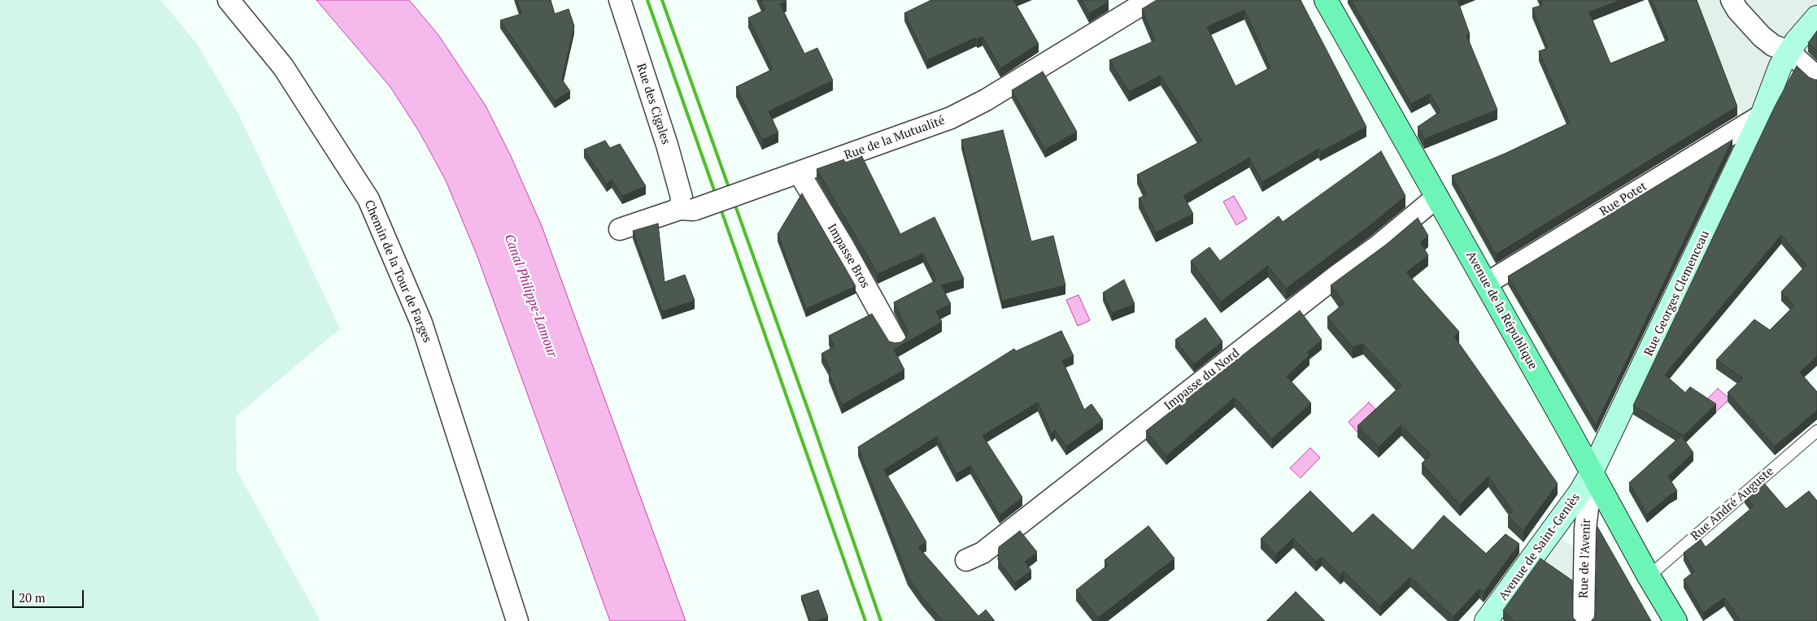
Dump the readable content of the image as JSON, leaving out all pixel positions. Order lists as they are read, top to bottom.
{
  "streets": {
    "main road": ["Avenue de la République"],
    "street": [
      "Rue des Cigales",
      "Rue de la Mutualité",
      "Rue Potet",
      "Impasse Bros",
      "Chemin de la Tour de Farges",
      "Rue Georges Clemenceau",
      "Impasse du Nord",
      "Avenue de Saint-Geniès",
      "Rue de l'Avenir"
    ],
    "lane": ["Rue André Auguste"]
  },
  "crossings": [
    ["Rue des Cigales", "Rue de la Mutualité"],
    ["Rue de la Mutualité", "Impasse Bros"],
    ["Rue Potet", "Rue Georges Clemenceau"],
    ["Rue Potet", "Avenue de la République"],
    ["Rue Georges Clemenceau", "Avenue de la République"],
    ["Rue Georges Clemenceau", "Avenue de Saint-Geniès"],
    ["Rue Georges Clemenceau", "Rue de l'Avenir"],
    ["Avenue de la République", "Impasse du Nord"],
    ["Avenue de la République", "Rue André Auguste"],
    ["Avenue de la République", "Avenue de Saint-Geniès"],
    ["Avenue de la République", "Rue de l'Avenir"],
    ["Avenue de Saint-Geniès", "Rue de l'Avenir"]
  ],
  "water": ["Canal Philippe-Lamour"],
  "scale_bar": "20 m"
}
